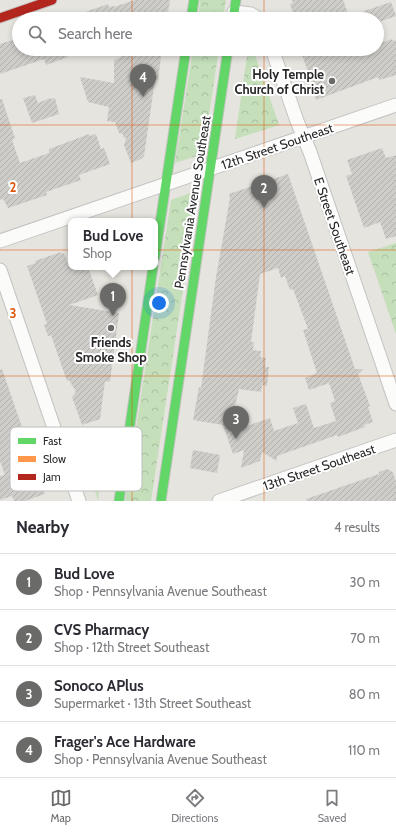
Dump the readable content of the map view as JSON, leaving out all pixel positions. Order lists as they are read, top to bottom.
{
  "streets": {
    "main road": ["Pennsylvania Avenue Southeast"],
    "street": ["12th Street Southeast", "E Street Southeast", "13th Street Southeast"]
  },
  "crossings": [
    ["12th Street Southeast", "Pennsylvania Avenue Southeast"],
    ["12th Street Southeast", "E Street Southeast"]
  ],
  "places": ["Holy Temple Church of Christ", "Friends Smoke Shop"],
  "legend": ["Fast", "Slow", "Jam"],
  "page": {
    "search": "Search here",
    "pins": [
      "4",
      "2",
      "1",
      "3"
    ],
    "popup": ["Bud Love", "Shop"],
    "heading": ["Nearby", "4 results"],
    "list": [
      {
        "mark": "1",
        "name": "Bud Love",
        "note": "Shop · Pennsylvania Avenue Southeast",
        "value": "30 m"
      },
      {
        "mark": "2",
        "name": "CVS Pharmacy",
        "note": "Shop · 12th Street Southeast",
        "value": "70 m"
      },
      {
        "mark": "3",
        "name": "Sonoco APlus",
        "note": "Supermarket · 13th Street Southeast",
        "value": "80 m"
      },
      {
        "mark": "4",
        "name": "Frager's Ace Hardware",
        "note": "Shop · Pennsylvania Avenue Southeast",
        "value": "110 m"
      }
    ],
    "nav": ["Map", "Directions", "Saved"]
  },
  "grid": {
    "rows": ["2", "3"]
  }
}
